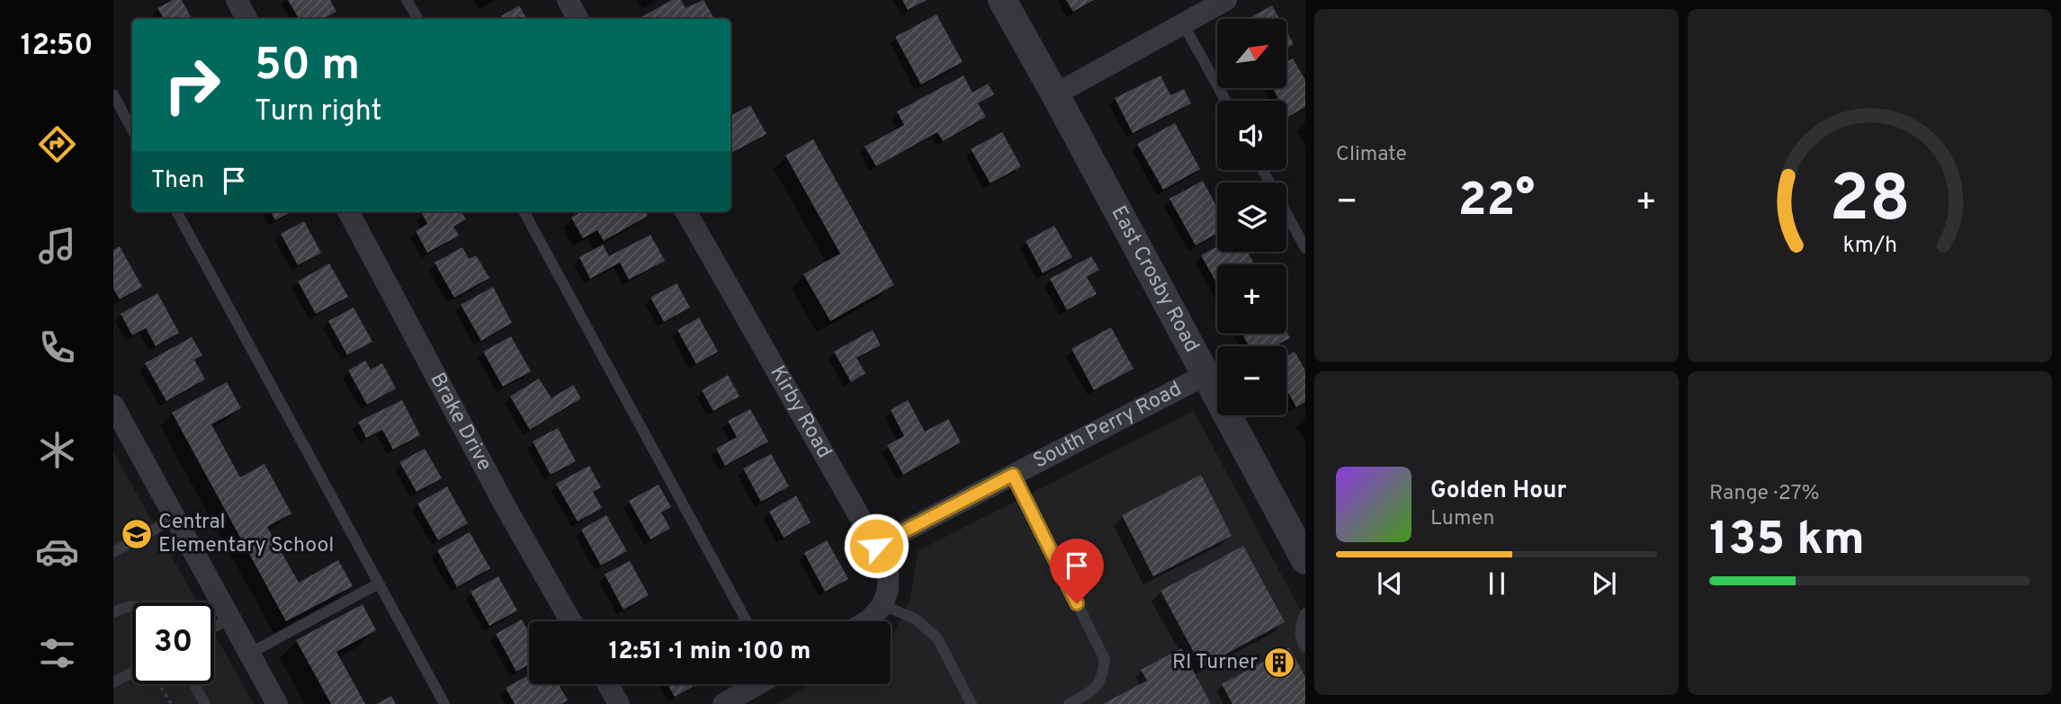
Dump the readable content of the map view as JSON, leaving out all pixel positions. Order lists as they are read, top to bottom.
{
  "streets": {
    "street": [
      "East Crosby Road",
      "Kirby Road",
      "Brake Drive",
      "South Perry Road"
    ]
  },
  "crossings": [
    ["East Crosby Road", "South Perry Road"],
    ["Kirby Road", "South Perry Road"]
  ],
  "places": {
    "school or university": ["Central Elementary School"],
    "building": ["Rl Turner"]
  },
  "north": "top right",
  "page": {
    "tabs": "12:50",
    "tile": [
      "Climate",
      ["Range · 27%", "135 km"]
    ],
    "map_buttons": ["+", "−"],
    "turn": ["50 m", "Turn right"],
    "then": "Then",
    "heat": ["−", "22°", "+"],
    "song": ["Golden Hour", "Lumen"],
    "limit": "30",
    "trip": "12:51 · 1 min · 100 m",
    "gauge": ["28", "km/h"]
  }
}
